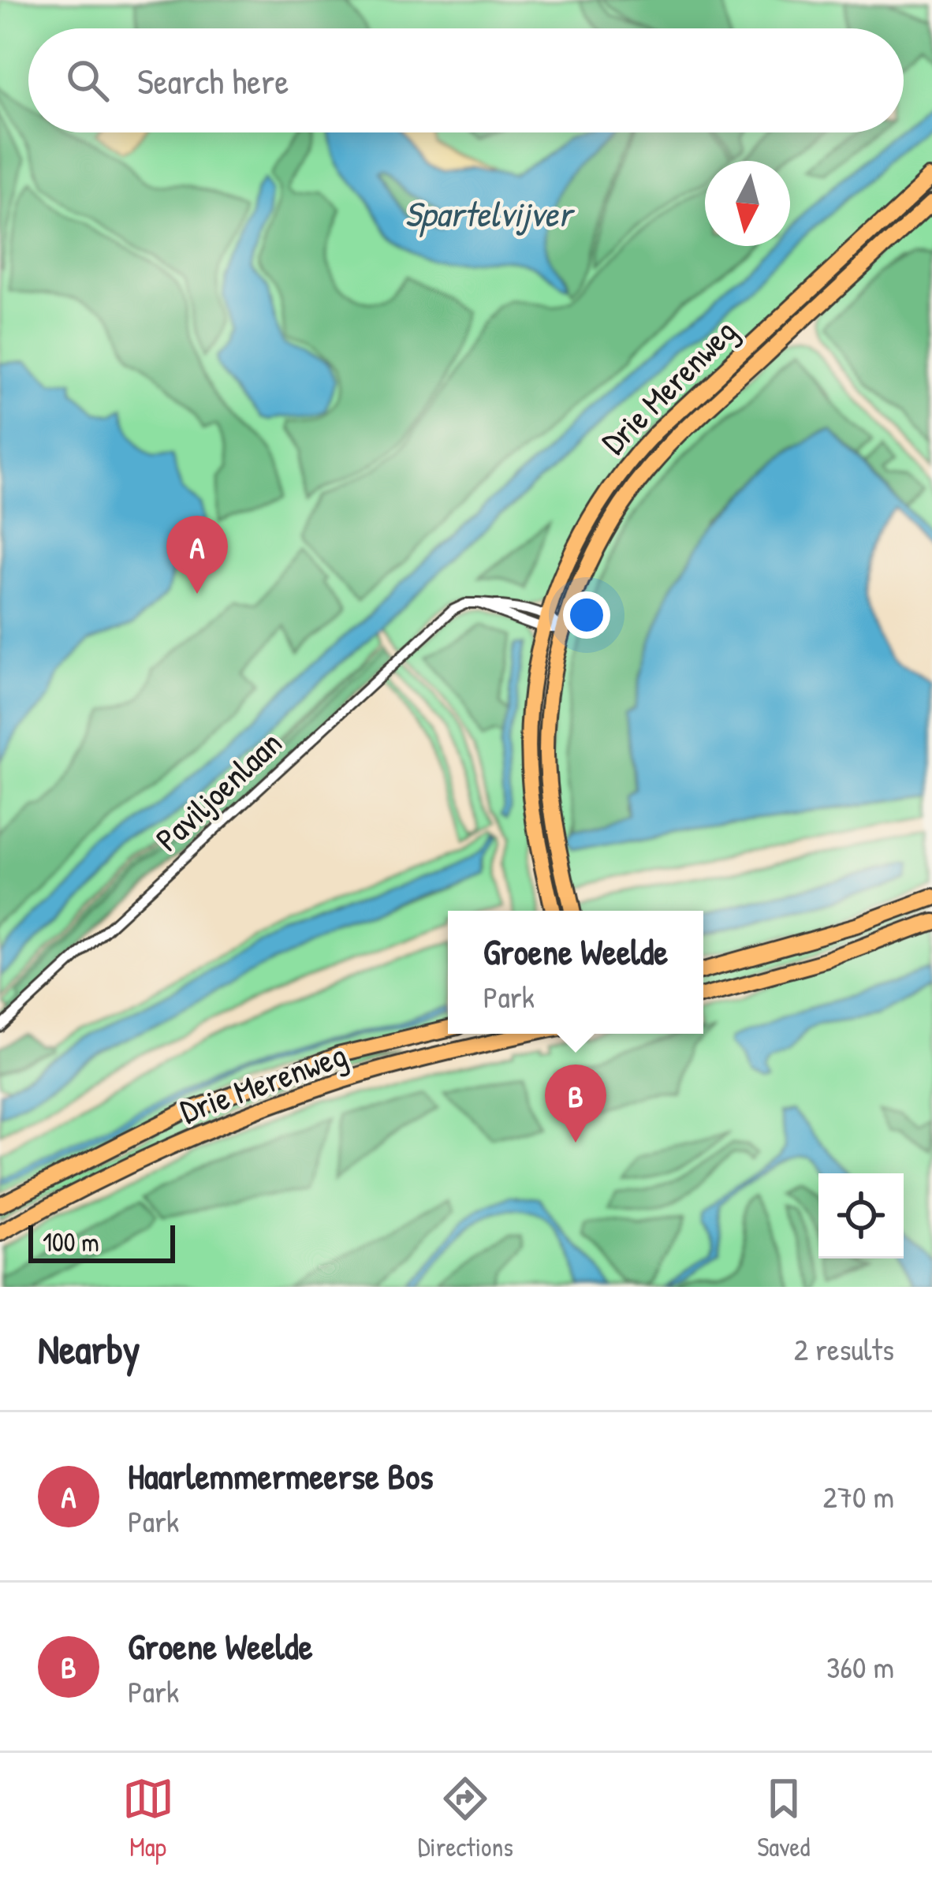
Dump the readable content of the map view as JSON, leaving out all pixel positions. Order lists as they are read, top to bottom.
{
  "streets": {
    "main road": ["Drie Merenweg"],
    "street": ["Paviljoenlaan"]
  },
  "crossings": [
    ["Drie Merenweg", "Paviljoenlaan"]
  ],
  "water": ["Spartelvijver"],
  "scale_bar": "100 m",
  "north": "bottom",
  "page": {
    "search": "Search here",
    "pins": ["A", "B"],
    "popup": ["Groene Weelde", "Park"],
    "scale": "100 m",
    "heading": ["Nearby", "2 results"],
    "list": [
      {
        "mark": "A",
        "name": "Haarlemmermeerse Bos",
        "note": "Park",
        "value": "270 m"
      },
      {
        "mark": "B",
        "name": "Groene Weelde",
        "note": "Park",
        "value": "360 m"
      }
    ],
    "nav": ["Map", "Directions", "Saved"]
  }
}
